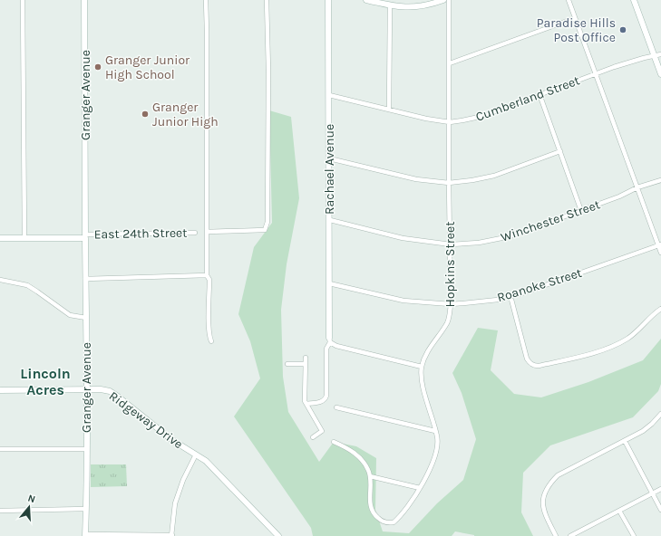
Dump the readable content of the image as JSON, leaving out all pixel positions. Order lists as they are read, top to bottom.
{
  "streets": {
    "street": [
      "Granger Avenue",
      "Cumberland Street",
      "Rachael Avenue",
      "Winchester Street",
      "East 24th Street",
      "Hopkins Street",
      "Roanoke Street",
      "Ridgeway Drive"
    ]
  },
  "crossings": [
    ["Granger Avenue", "East 24th Street"],
    ["Granger Avenue", "Ridgeway Drive"],
    ["Cumberland Street", "Rachael Avenue"],
    ["Cumberland Street", "Hopkins Street"],
    ["Rachael Avenue", "Winchester Street"],
    ["Rachael Avenue", "Roanoke Street"],
    ["Winchester Street", "Hopkins Street"],
    ["Hopkins Street", "Roanoke Street"]
  ],
  "districts": ["Lincoln Acres"],
  "places": ["Paradise Hills Post Office", "Granger Junior High School", "Granger Junior High"],
  "north": "top"
}
